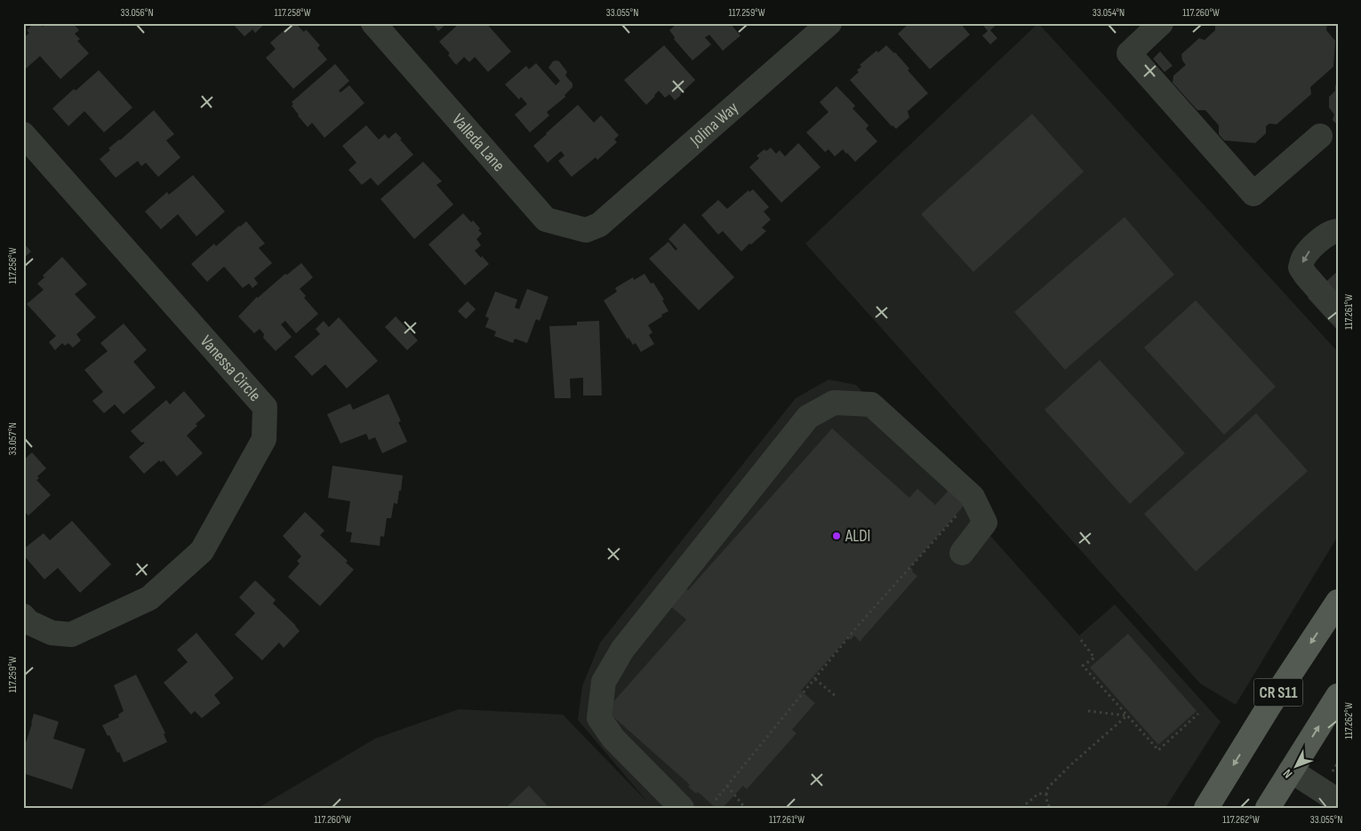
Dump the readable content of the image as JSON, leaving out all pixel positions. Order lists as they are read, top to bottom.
{
  "streets": {
    "main road": ["CR S11"],
    "street": ["Jolina Way", "Valleda Lane", "Vanessa Circle"]
  },
  "crossings": [
    ["Jolina Way", "Valleda Lane"]
  ],
  "places": ["ALDI"],
  "north": "bottom left",
  "coordinates": [
    "33.056°N",
    "117.258°W",
    "33.055°N",
    "117.259°W",
    "33.054°N",
    "117.260°W",
    "117.261°W",
    "33.057°N",
    "117.262°W"
  ]
}
